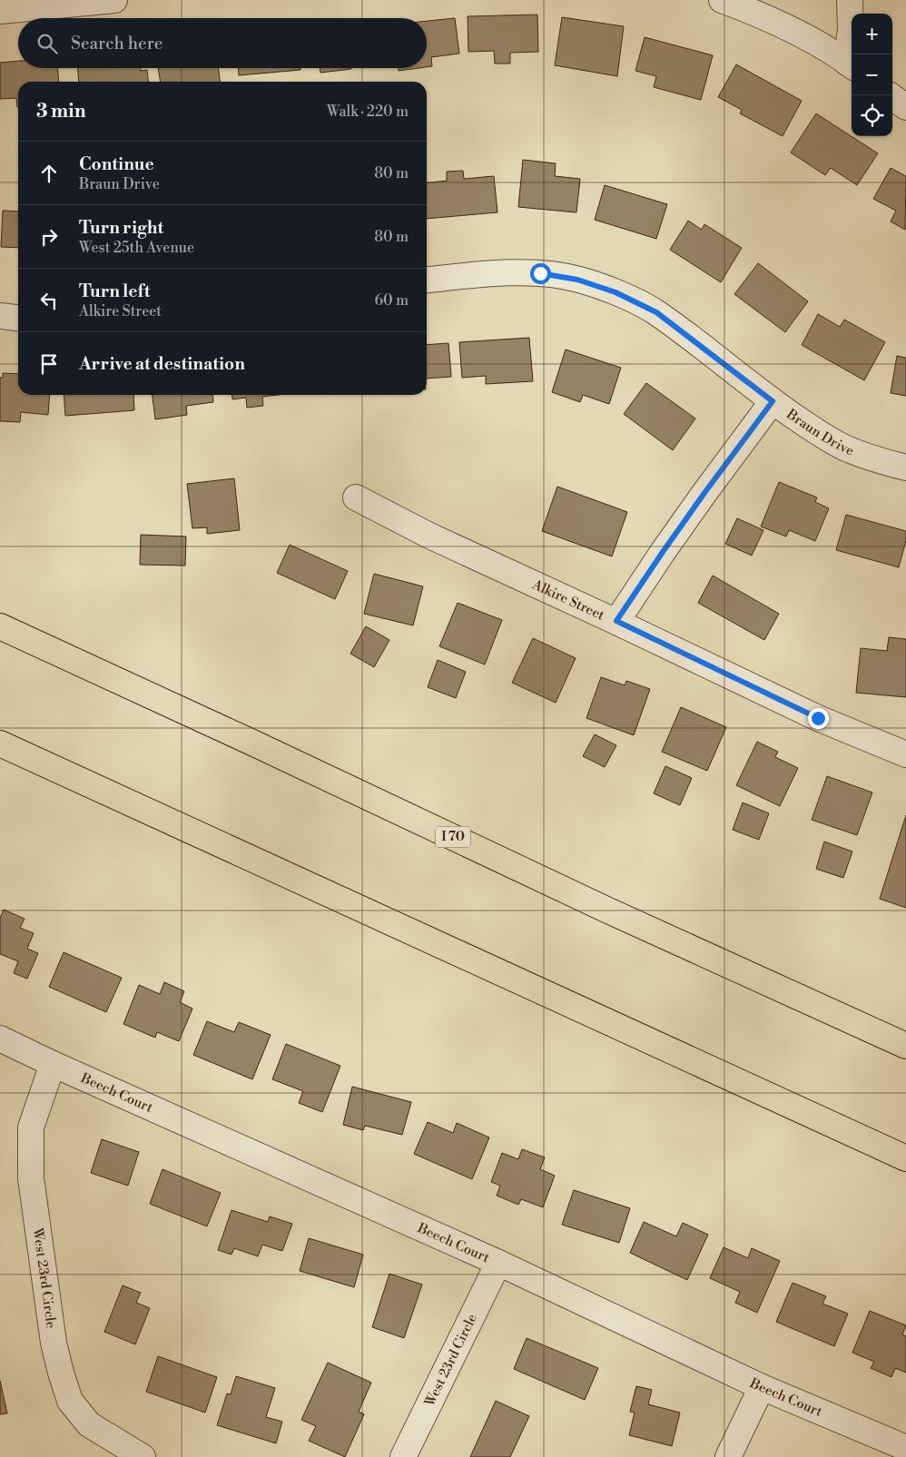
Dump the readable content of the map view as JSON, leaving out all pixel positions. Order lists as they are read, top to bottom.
{
  "streets": {
    "highway": ["I 70"],
    "street": [
      "Braun Drive",
      "Alkire Street",
      "Beech Court",
      "West 23rd Circle"
    ]
  },
  "crossings": [
    ["Beech Court", "West 23rd Circle"]
  ],
  "page": {
    "map_buttons": ["+", "−"],
    "search": "Search here",
    "heading": ["3 min", "Walk · 220 m"],
    "list": [
      ["Continue", "Braun Drive", "80 m"],
      ["Turn right", "West 25th Avenue", "80 m"],
      ["Turn left", "Alkire Street", "60 m"],
      "Arrive at destination"
    ]
  }
}
